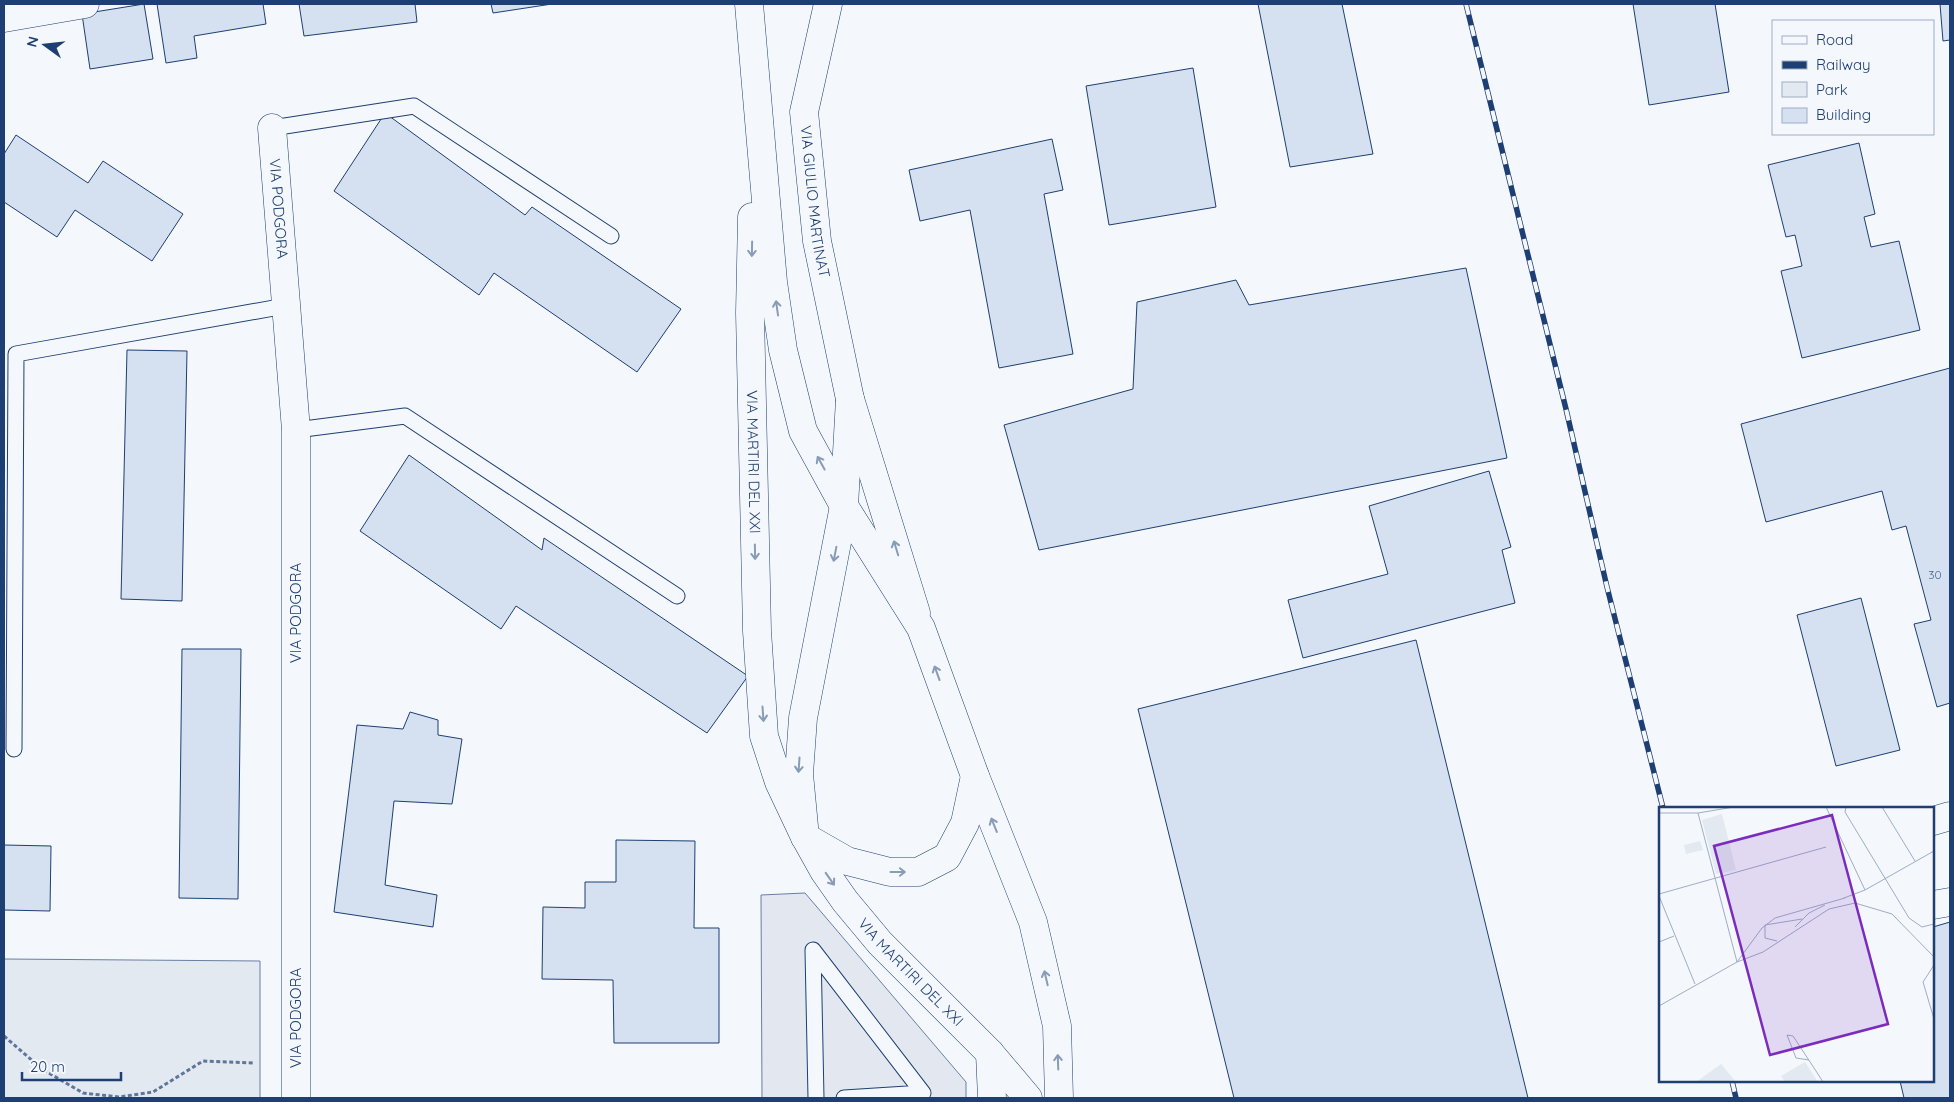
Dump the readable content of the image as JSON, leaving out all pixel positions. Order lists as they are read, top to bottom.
{
  "streets": {
    "street": ["VIA GIULIO MARTINAT", "VIA PODGORA", "VIA MARTIRI DEL XXI"]
  },
  "crossings": [
    ["VIA GIULIO MARTINAT", "VIA MARTIRI DEL XXI"]
  ],
  "house_numbers": ["30"],
  "legend": [
    "Road",
    "Railway",
    "Park",
    "Building"
  ],
  "scale_bar": "20 m",
  "north": "left"
}
